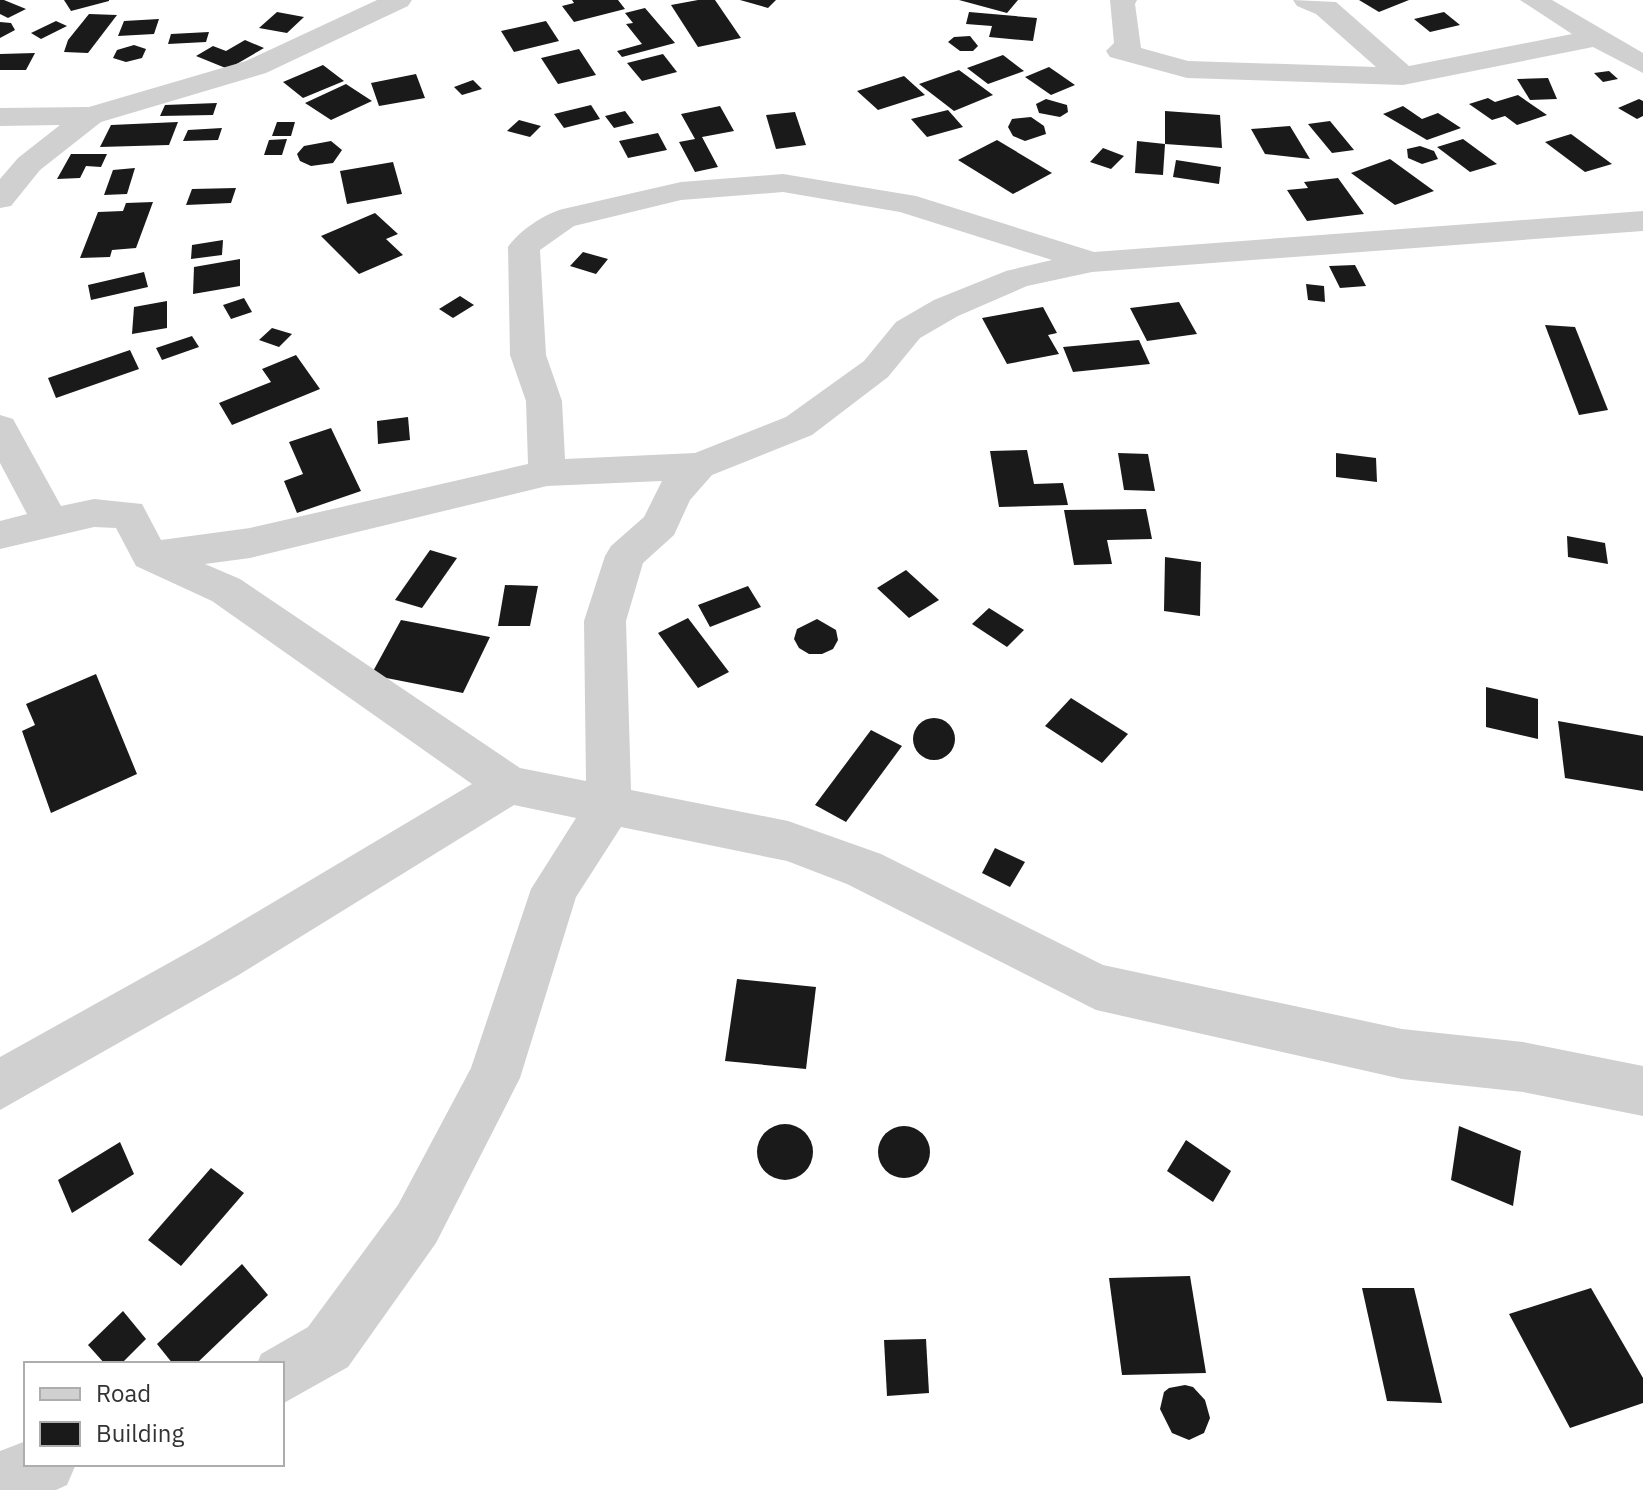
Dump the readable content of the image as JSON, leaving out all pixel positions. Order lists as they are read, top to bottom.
{
  "legend": ["Road", "Building"]
}
